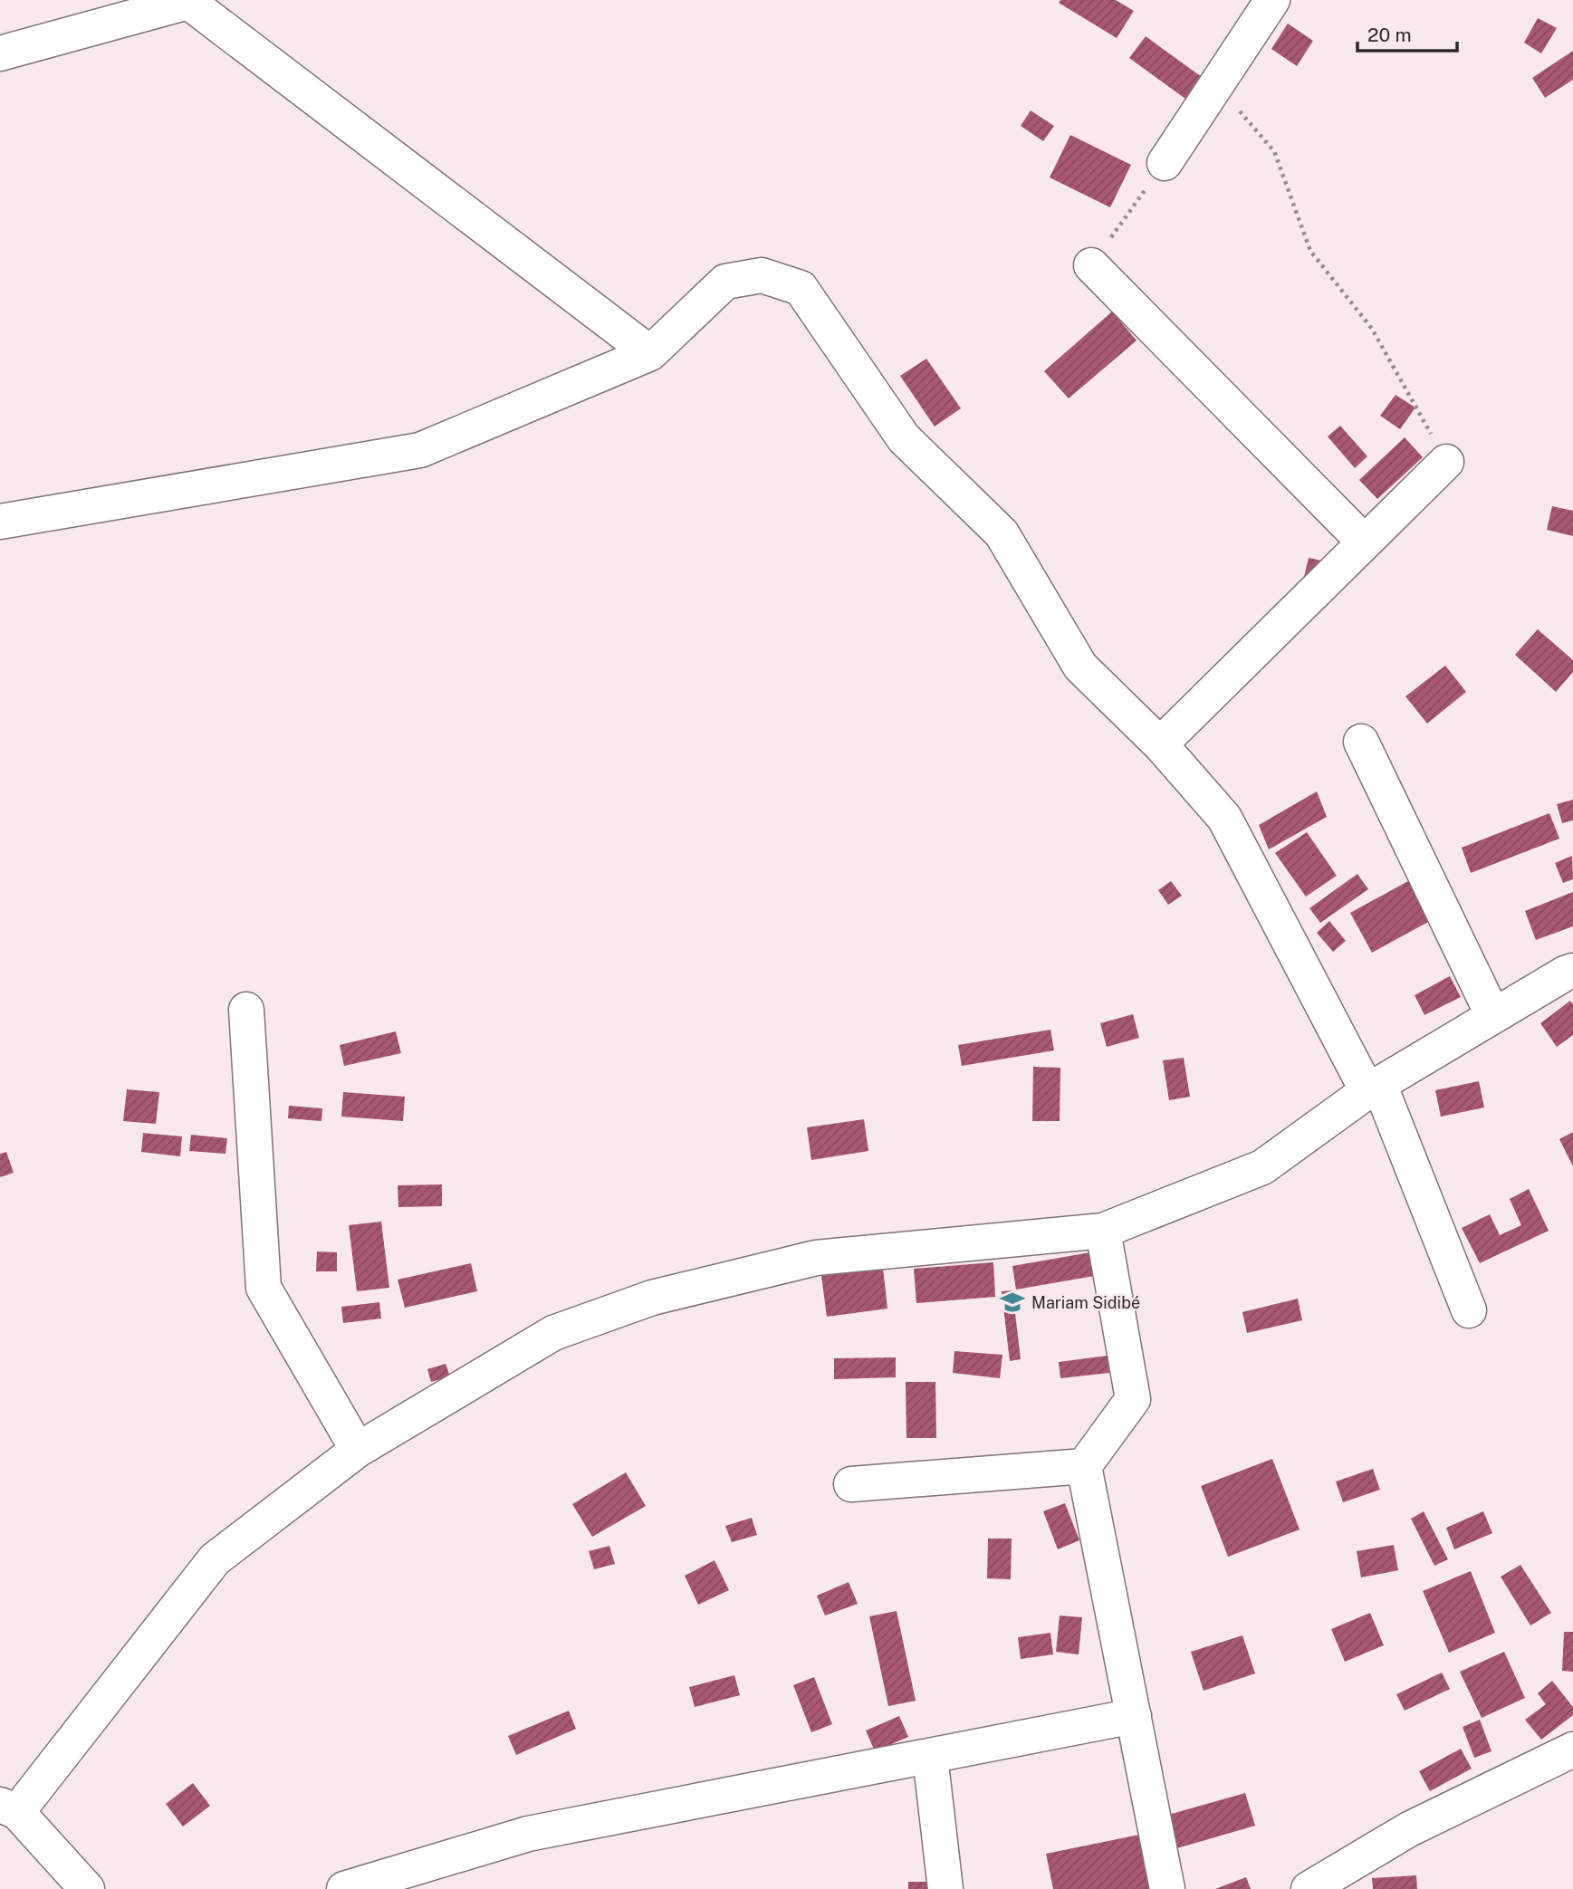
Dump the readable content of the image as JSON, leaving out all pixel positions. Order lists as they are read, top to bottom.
{
  "places": {
    "school or university": ["Mariam Sidibé"]
  },
  "scale_bar": "20 m"
}
